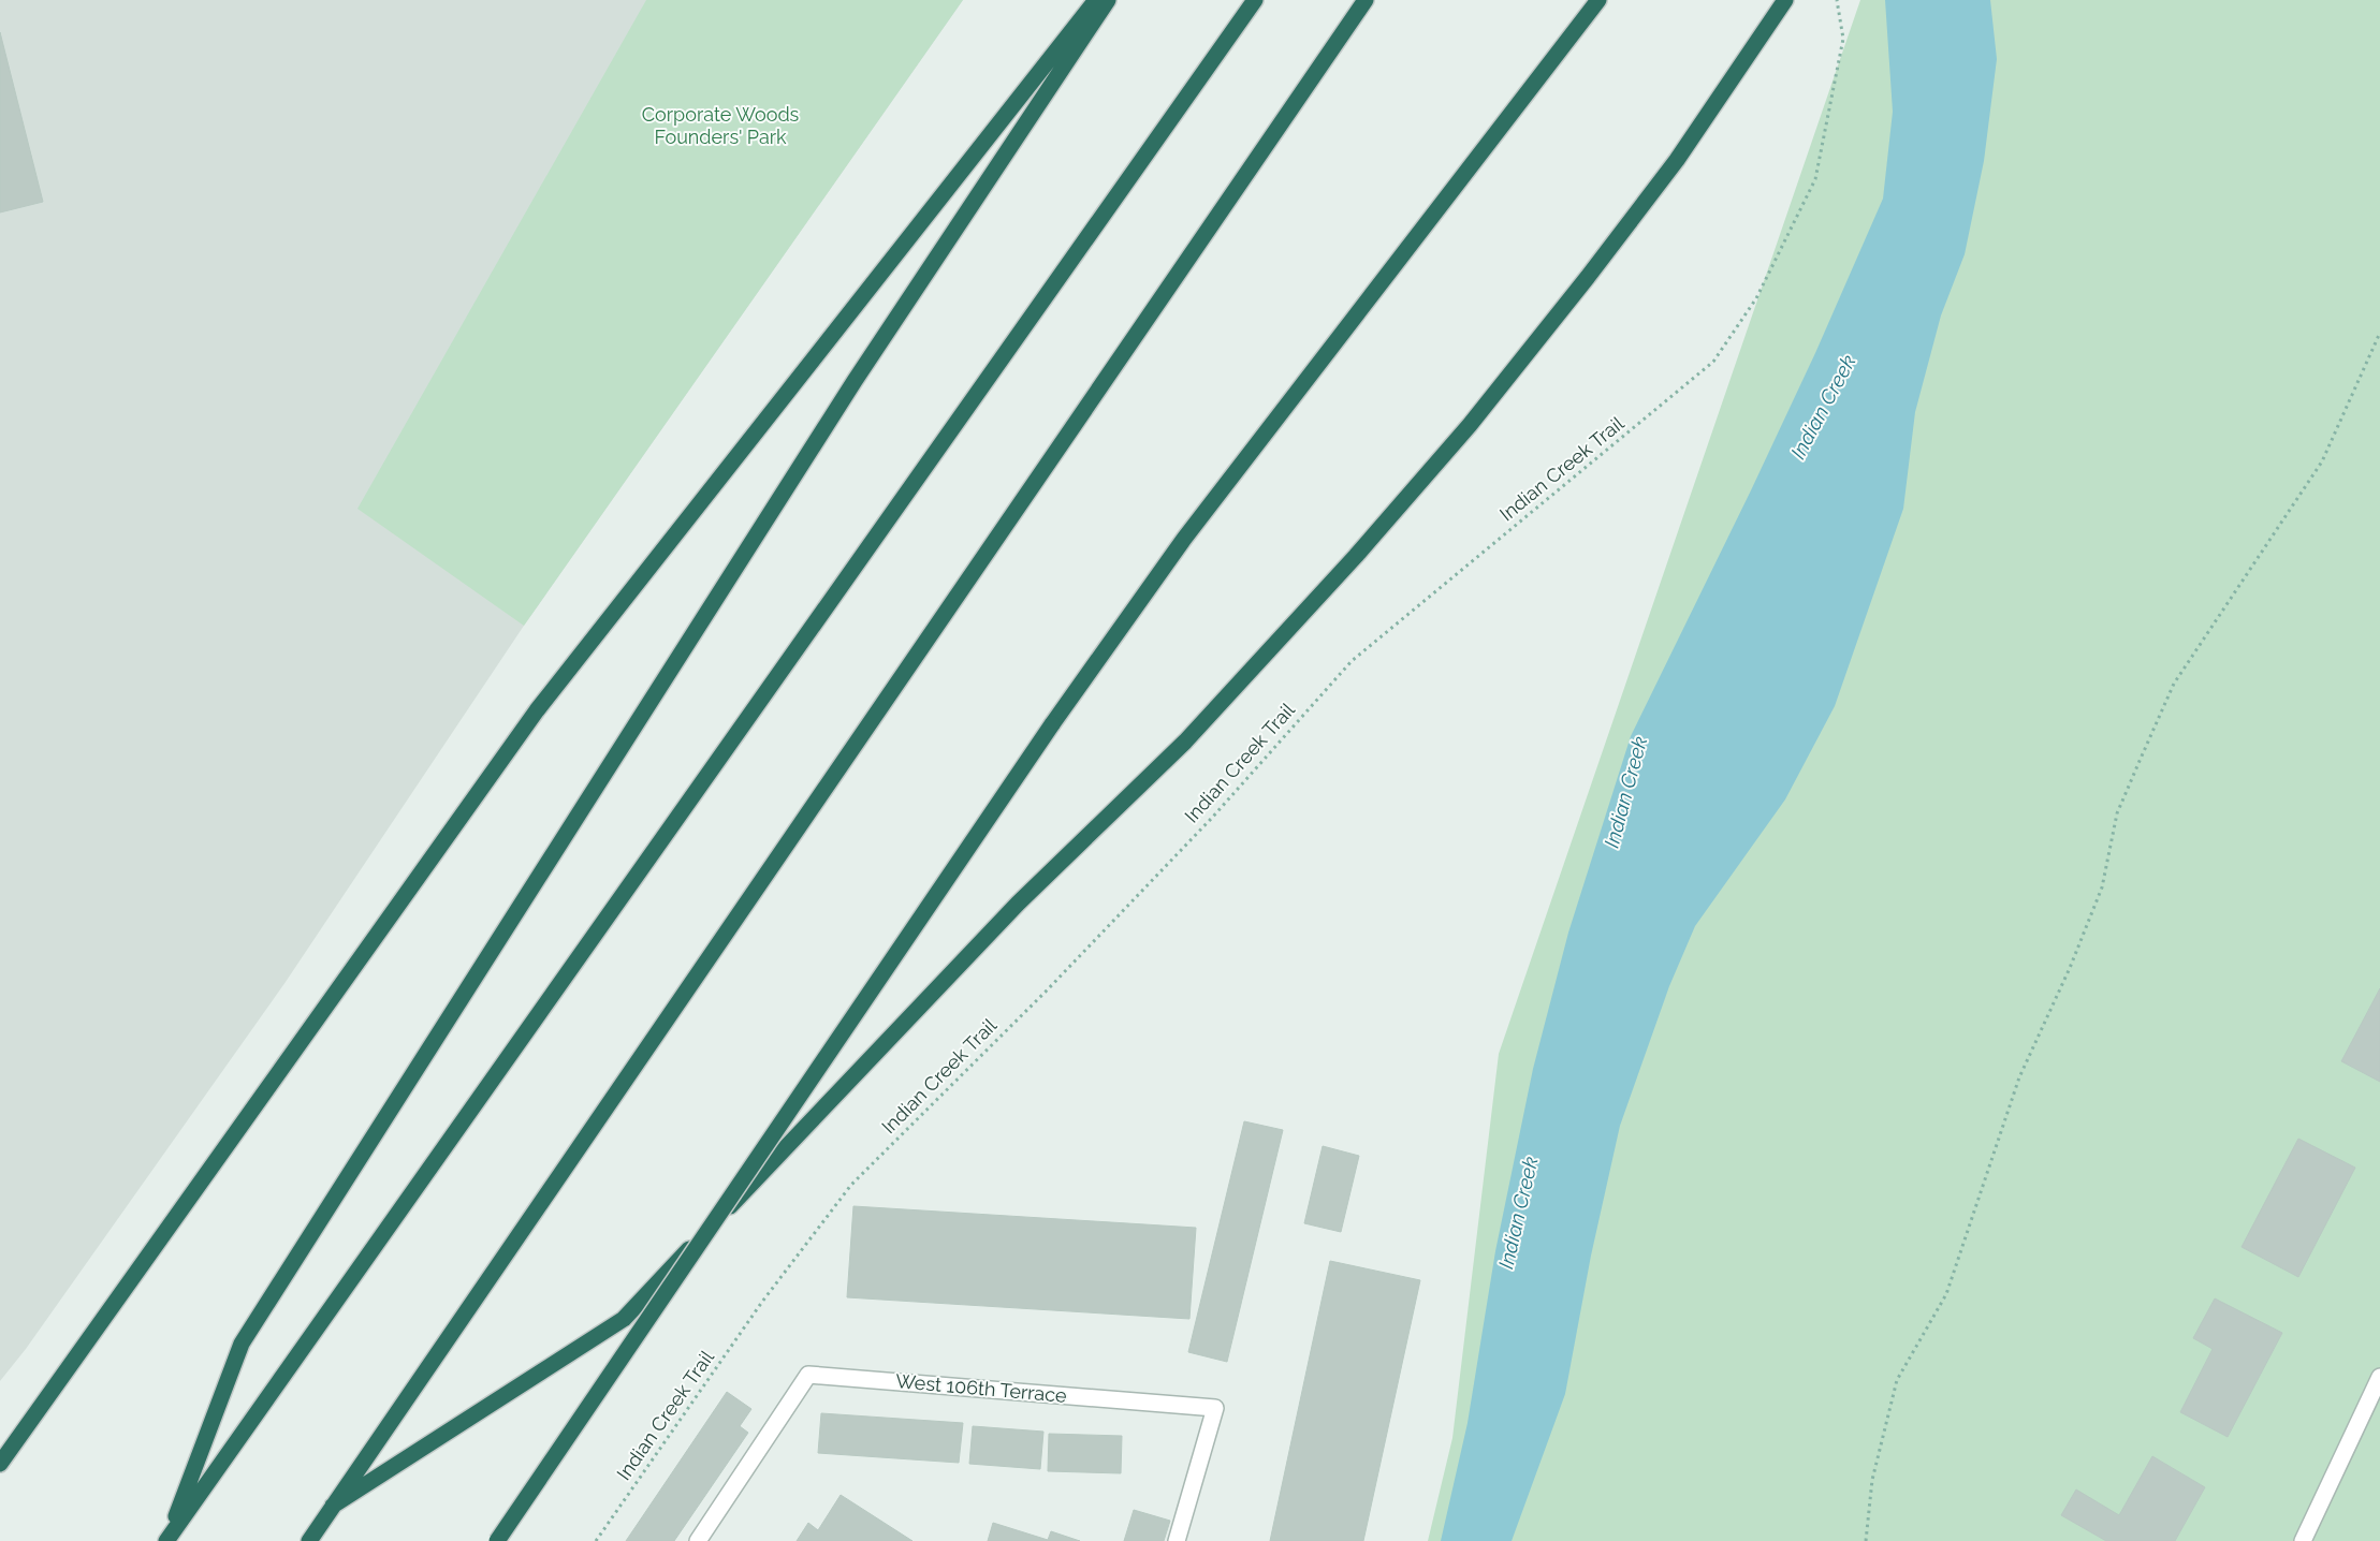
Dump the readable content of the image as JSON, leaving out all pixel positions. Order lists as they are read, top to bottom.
{
  "streets": {
    "street": ["West 106th Terrace"],
    "path": ["Indian Creek Trail"]
  },
  "water": ["Indian Creek"],
  "parks": ["Corporate Woods Founders' Park"]
}
